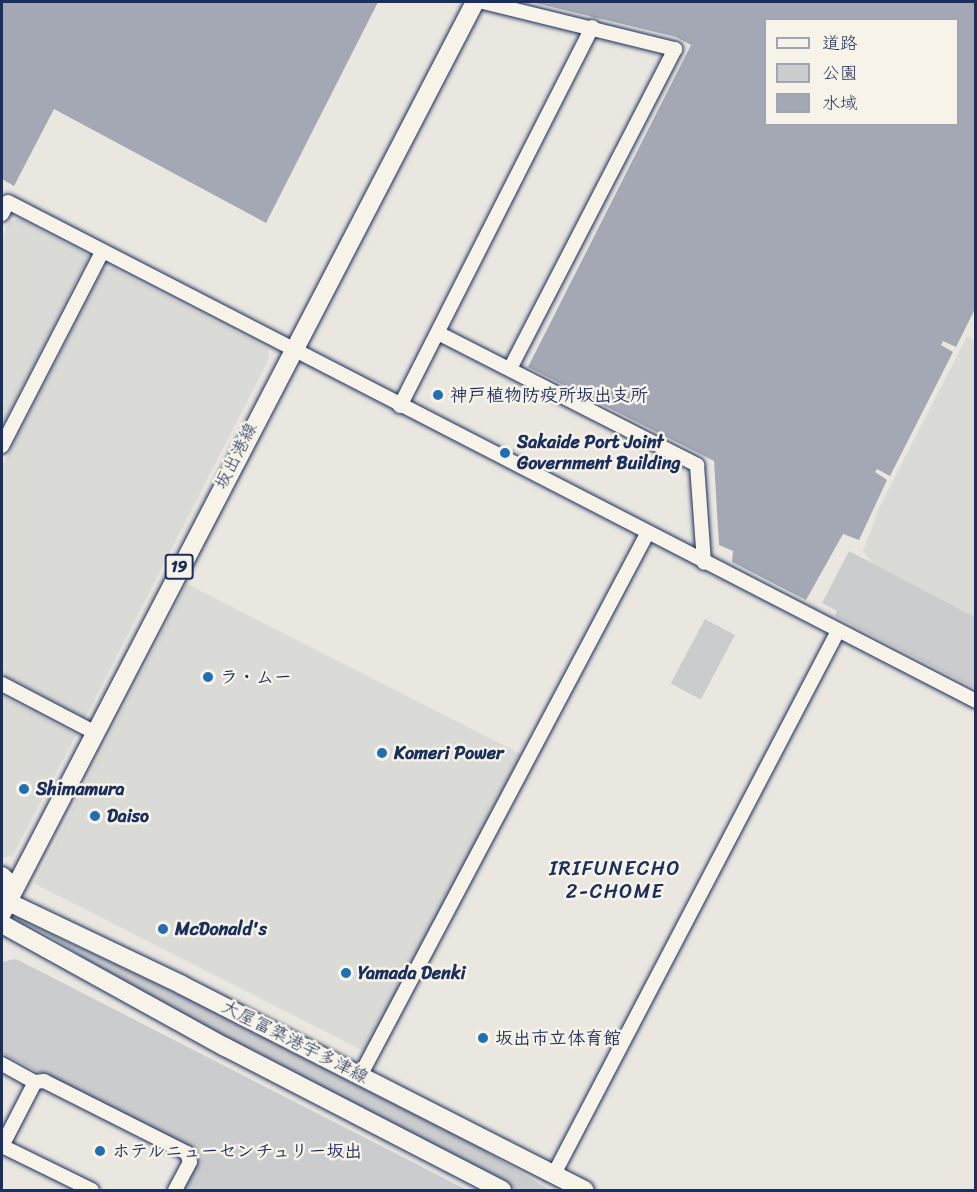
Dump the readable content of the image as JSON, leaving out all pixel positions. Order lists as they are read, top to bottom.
{
  "streets": {
    "main road": ["坂出港線", "19", "大屋冨築港宇多津線"]
  },
  "crossings": [
    ["坂出港線", "大屋冨築港宇多津線"]
  ],
  "districts": ["IRIFUNECHO 2-CHOME"],
  "places": [
    "神戸植物防疫所坂出支所",
    "Sakaide Port Joint Government Building",
    "ラ・ムー",
    "Komeri Power",
    "Shimamura",
    "Daiso",
    "McDonald's",
    "Yamada Denki",
    "坂出市立体育館",
    "ホテルニューセンチュリー坂出"
  ],
  "legend": ["道路", "公園", "水域"]
}
